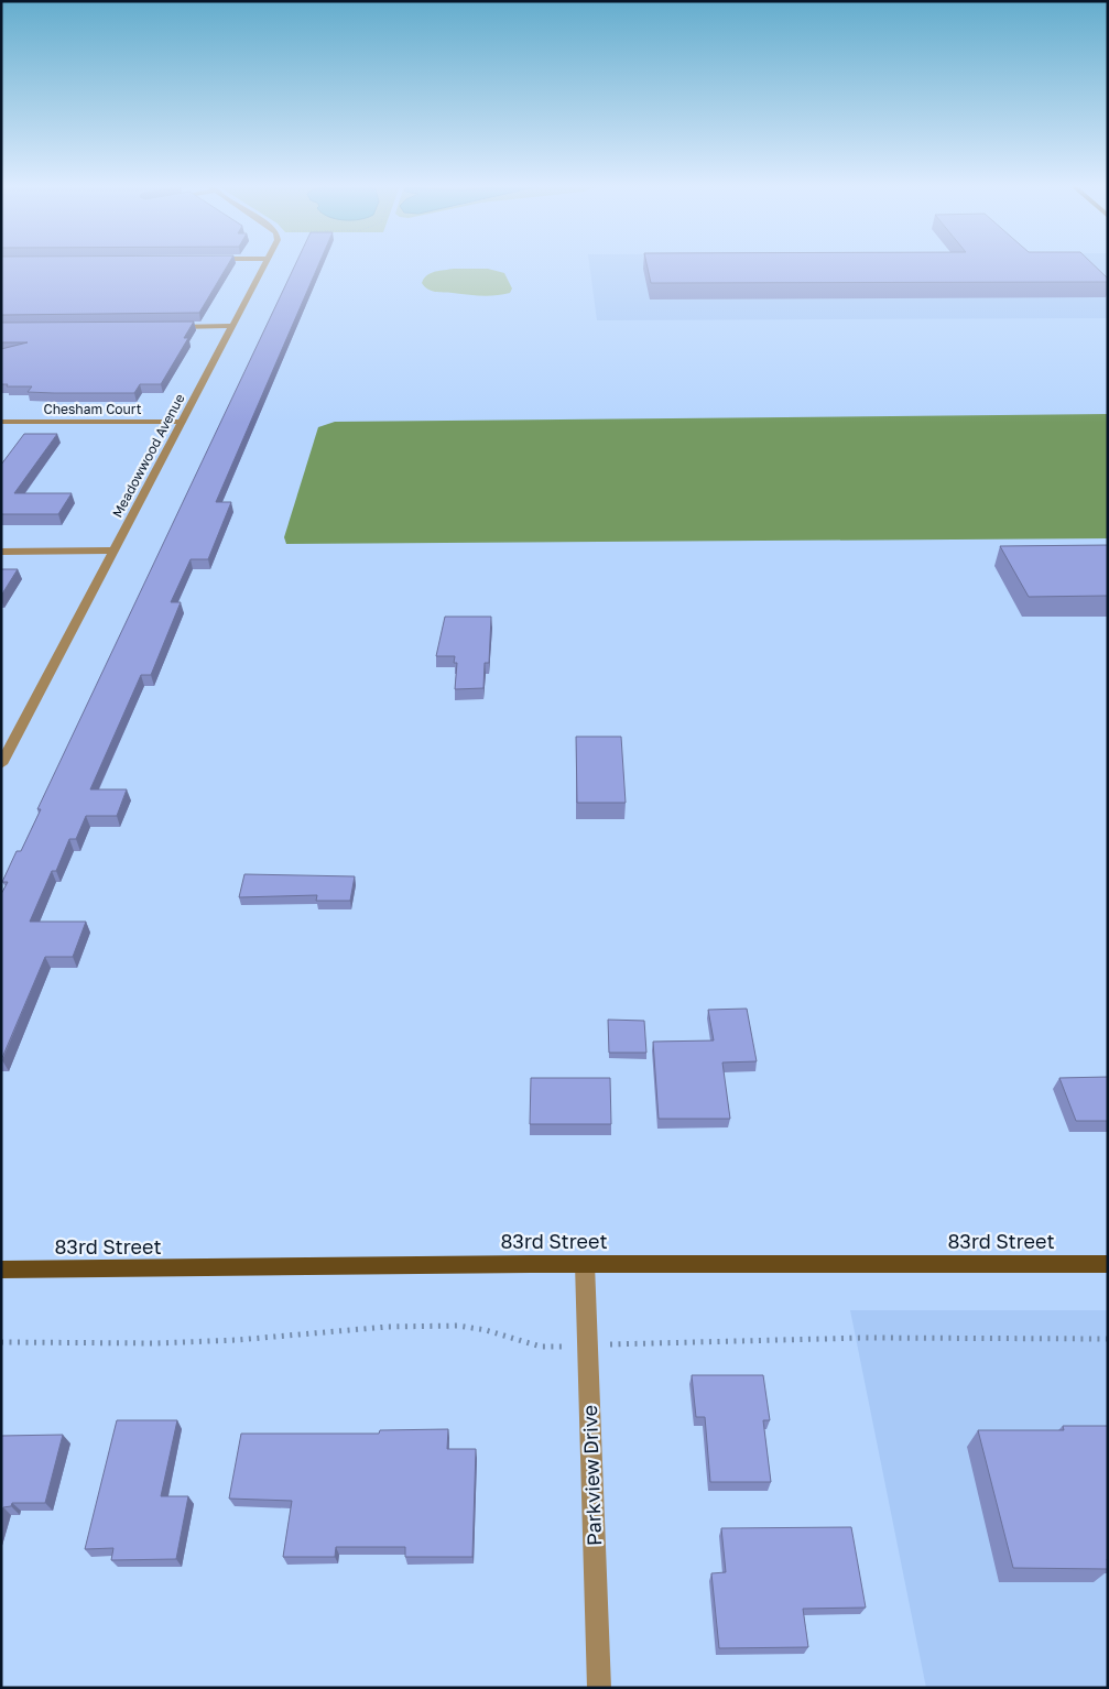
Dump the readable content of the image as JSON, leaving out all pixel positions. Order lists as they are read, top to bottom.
{
  "streets": {
    "main road": ["83rd Street"],
    "street": ["Chesham Court", "Meadowwood Avenue", "Parkview Drive"]
  },
  "crossings": [
    ["Chesham Court", "Meadowwood Avenue"],
    ["83rd Street", "Parkview Drive"]
  ]
}
